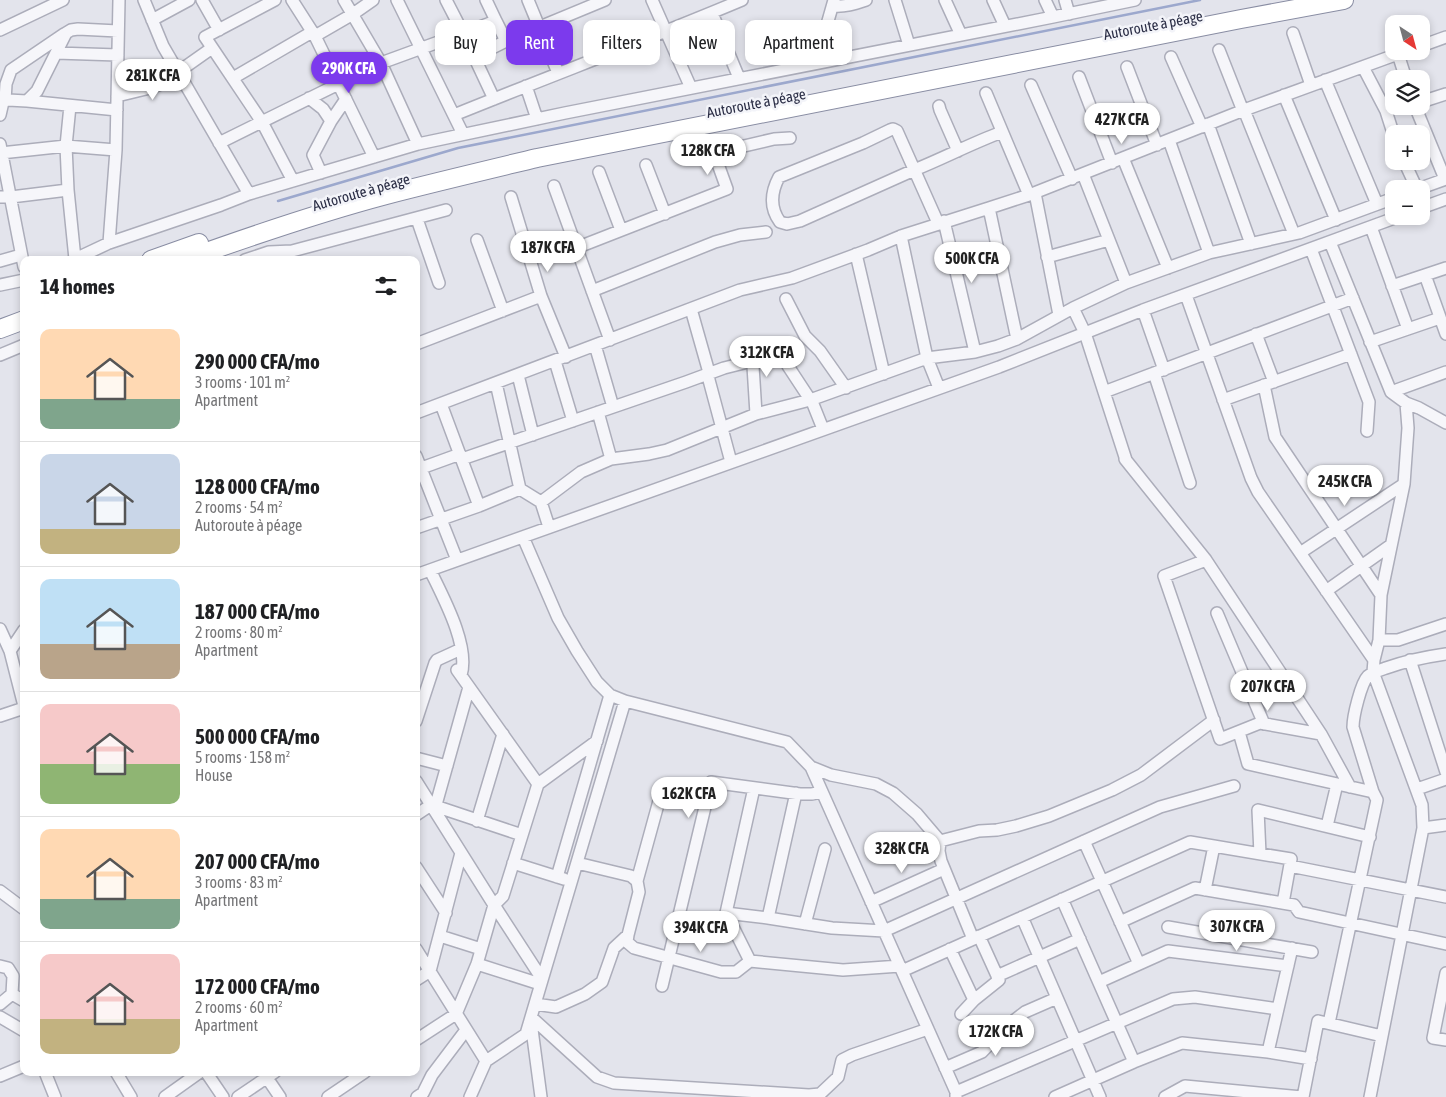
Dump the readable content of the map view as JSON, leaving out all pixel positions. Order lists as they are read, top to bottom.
{
  "streets": {
    "highway": ["Autoroute à péage"]
  },
  "north": "bottom right",
  "page": {
    "map_buttons": ["+", "−"],
    "chip": [
      "Buy",
      "Rent",
      "Filters",
      "New",
      "Apartment"
    ],
    "price": [
      "290K CFA",
      "281K CFA",
      "427K CFA",
      "128K CFA",
      "187K CFA",
      "500K CFA",
      "312K CFA",
      "245K CFA",
      "207K CFA",
      "162K CFA",
      "328K CFA",
      "307K CFA",
      "394K CFA",
      "172K CFA"
    ],
    "heading": "14 homes",
    "list": [
      {
        "name": "290 000 CFA/mo",
        "note": "3 rooms · 101 m² · Apartment"
      },
      {
        "name": "128 000 CFA/mo",
        "note": "2 rooms · 54 m² · Autoroute à péage"
      },
      {
        "name": "187 000 CFA/mo",
        "note": "2 rooms · 80 m² · Apartment"
      },
      {
        "name": "500 000 CFA/mo",
        "note": "5 rooms · 158 m² · House"
      },
      {
        "name": "207 000 CFA/mo",
        "note": "3 rooms · 83 m² · Apartment"
      },
      {
        "name": "172 000 CFA/mo",
        "note": "2 rooms · 60 m² · Apartment"
      }
    ]
  }
}
